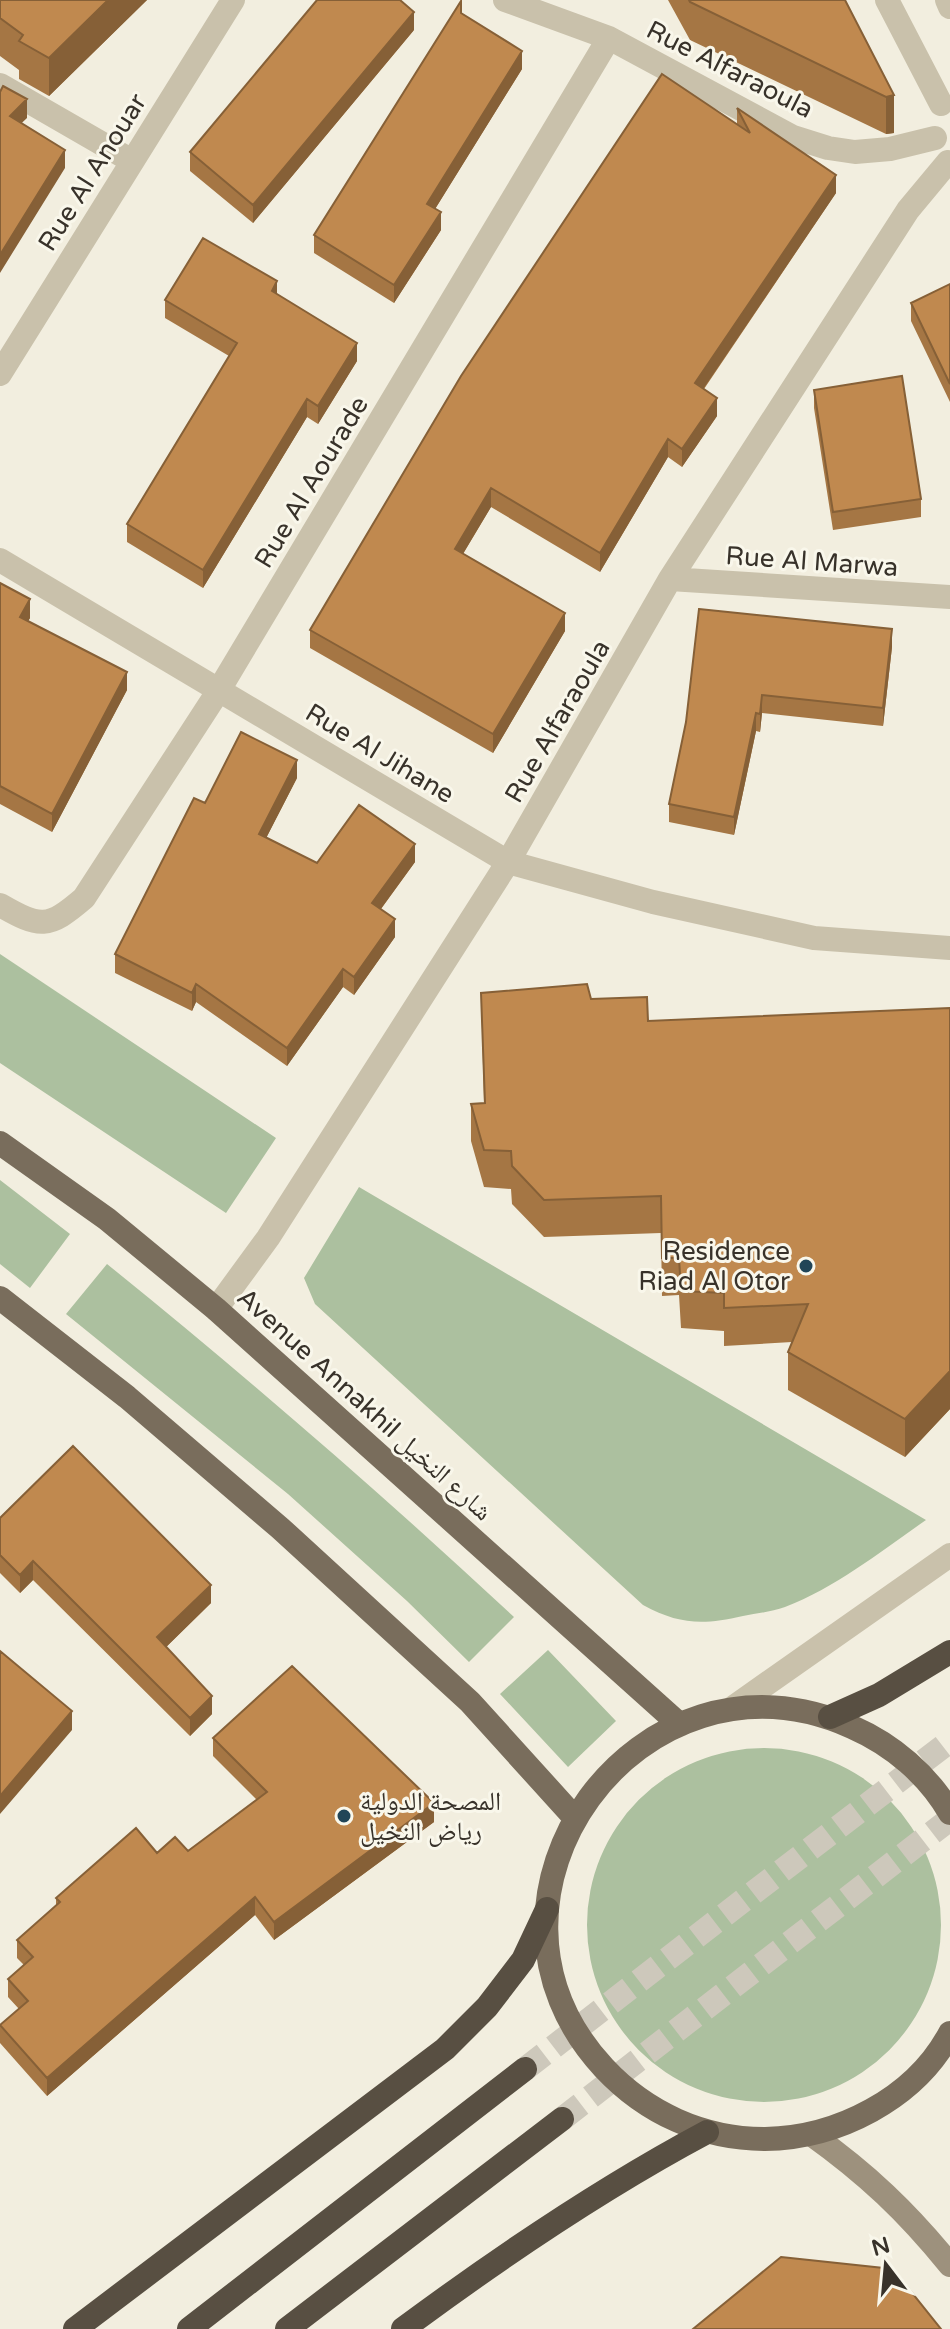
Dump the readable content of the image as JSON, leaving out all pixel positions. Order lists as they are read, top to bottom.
{
  "streets": {
    "main road": ["Avenue Annakhil شارع النخيل"],
    "street": [
      "Rue Alfaraoula",
      "Rue Al Anouar",
      "Rue Al Aourade",
      "Rue Al Marwa",
      "Rue Al Jihane"
    ]
  },
  "crossings": [
    ["Rue Alfaraoula", "Rue Al Aourade"],
    ["Rue Alfaraoula", "Rue Al Marwa"],
    ["Rue Alfaraoula", "Rue Al Jihane"],
    ["Rue Alfaraoula", "Avenue Annakhil شارع النخيل"],
    ["Rue Al Aourade", "Rue Al Jihane"]
  ],
  "places": ["Residence Riad Al Otor", "المصحة الدولية رياض النخيل"],
  "north": "top"
}
